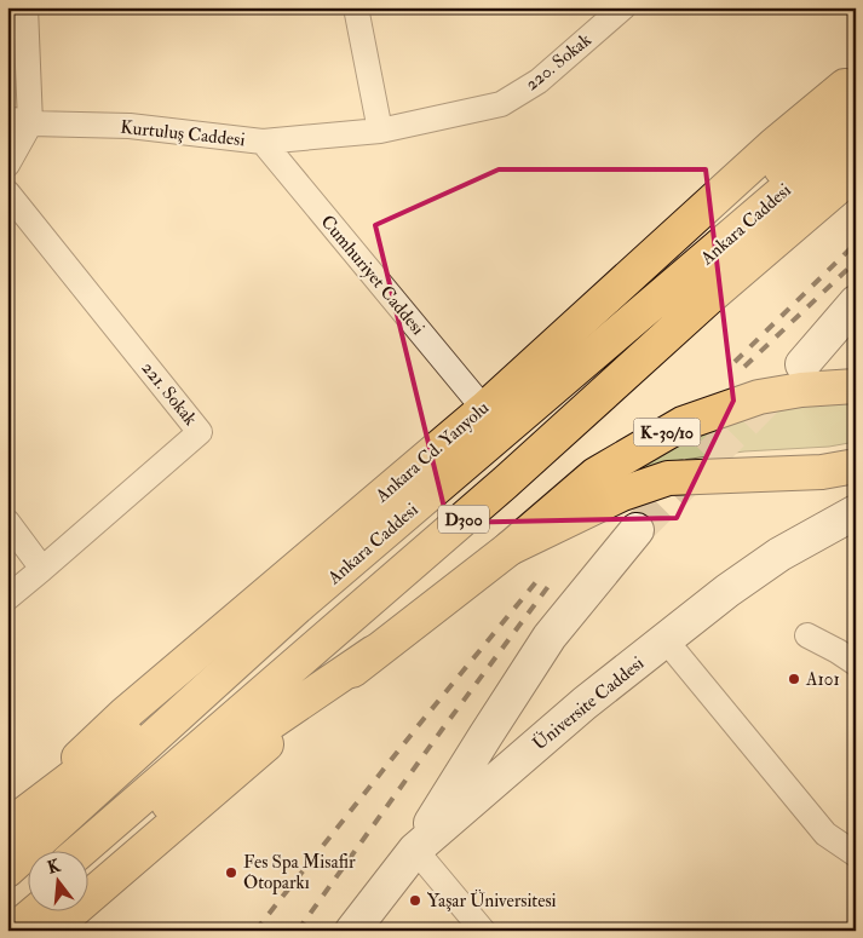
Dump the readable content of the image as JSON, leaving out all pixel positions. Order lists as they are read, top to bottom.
{
  "streets": {
    "main road": [
      "Ankara Caddesi",
      "K-30/10",
      "Ankara Cd. Yanyolu",
      "D300",
      "Üniversite Caddesi"
    ],
    "street": [
      "220. Sokak",
      "Kurtuluş Caddesi",
      "Cumhuriyet Caddesi",
      "221. Sokak"
    ]
  },
  "crossings": [
    ["220. Sokak", "Kurtuluş Caddesi"],
    ["Kurtuluş Caddesi", "Cumhuriyet Caddesi"],
    ["Cumhuriyet Caddesi", "Ankara Cd. Yanyolu"]
  ],
  "places": ["A101", "Fes Spa Misafir Otoparkı", "Yaşar Üniversitesi"],
  "north": "top"
}
